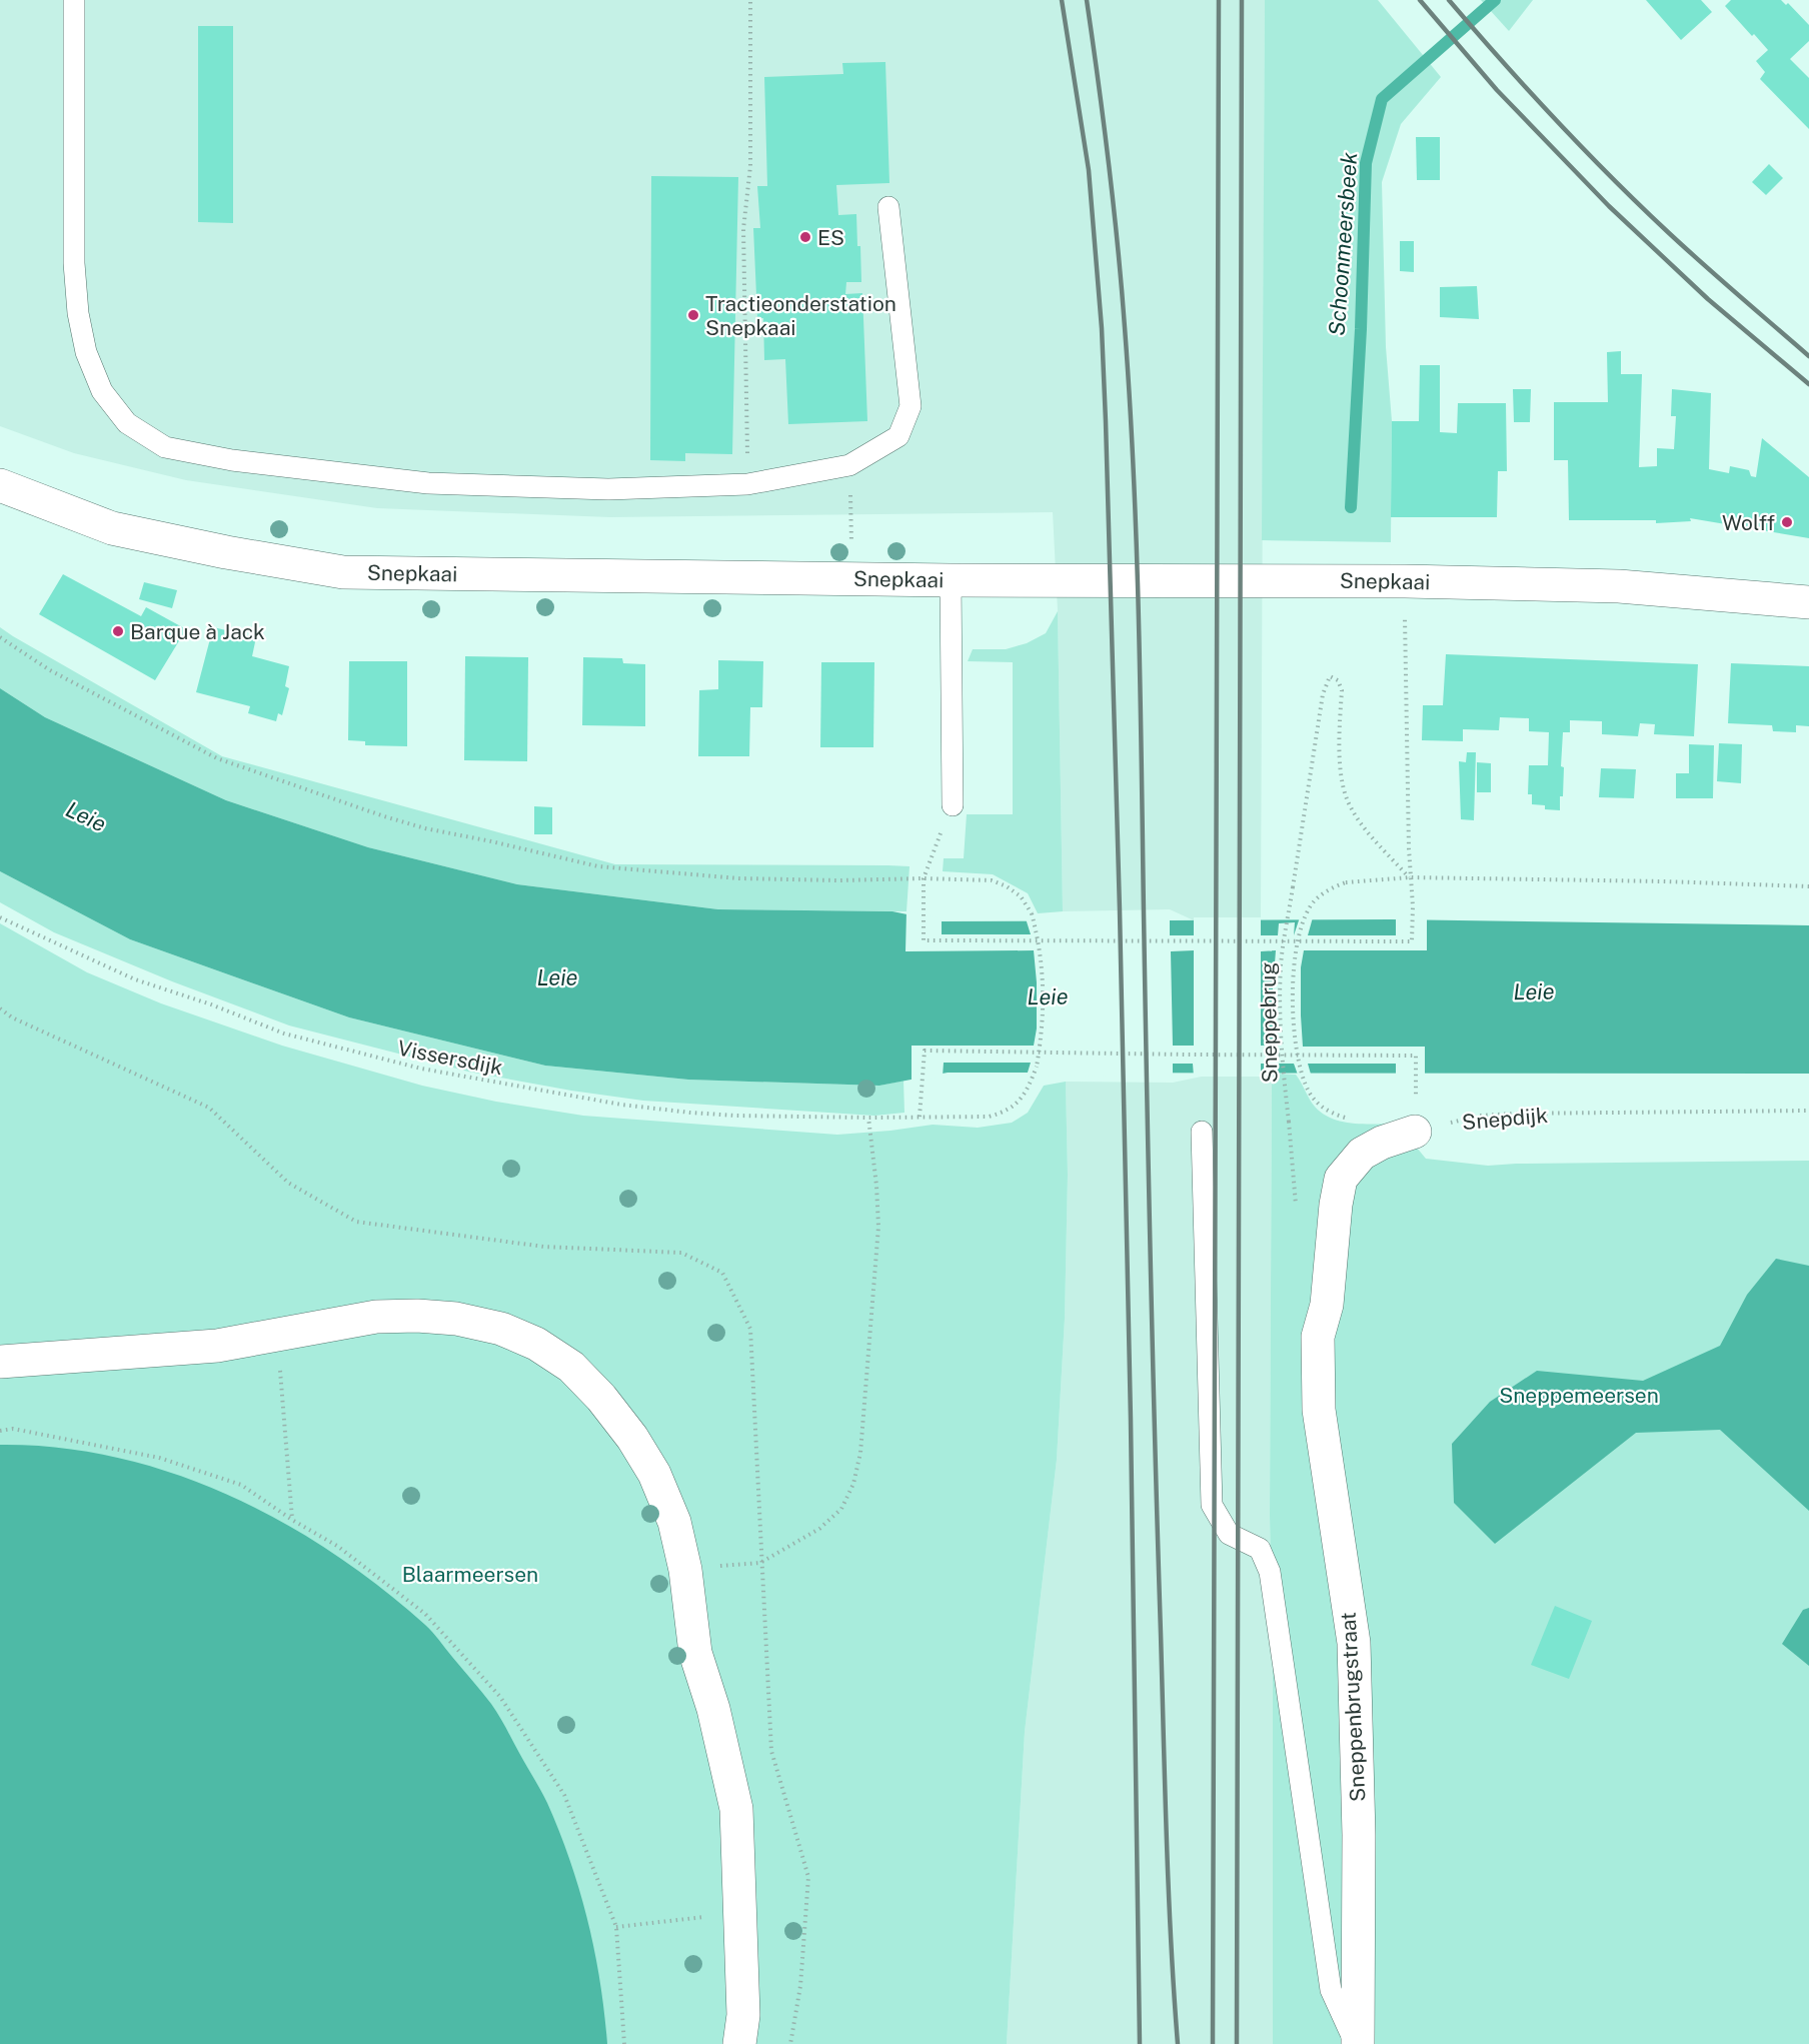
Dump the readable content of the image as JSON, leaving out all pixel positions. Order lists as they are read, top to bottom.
{
  "streets": {
    "street": ["Snepkaai", "Sneppenbrugstraat"],
    "path": ["Sneppebrug", "Vissersdijk", "Snepdijk"]
  },
  "crossings": [
    ["Snepdijk", "Sneppenbrugstraat"]
  ],
  "water": ["Schoonmeersbeek", "Leie"],
  "parks": ["Sneppemeersen", "Blaarmeersen"],
  "places": [
    "ES",
    "Tractieonderstation Snepkaai",
    "Wolff",
    "Barque à Jack"
  ]
}
